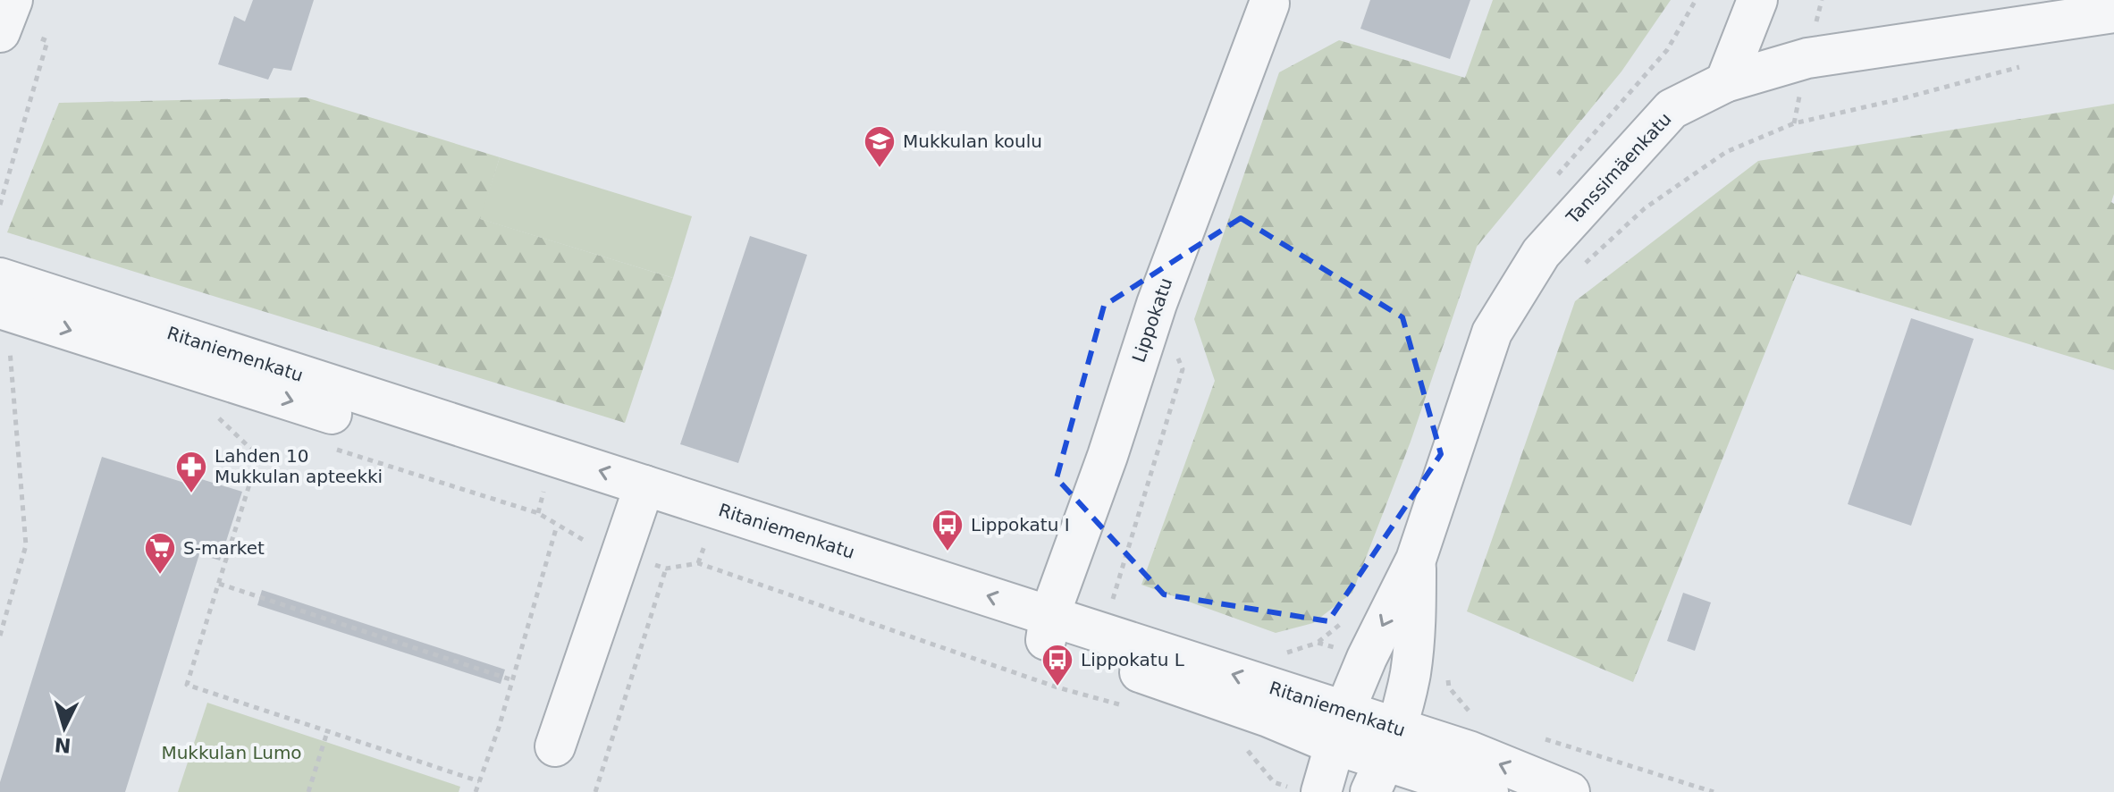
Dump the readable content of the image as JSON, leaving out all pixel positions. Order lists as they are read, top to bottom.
{
  "streets": {
    "street": ["Tanssimäenkatu", "Lippokatu", "Ritaniemenkatu"]
  },
  "crossings": [
    ["Tanssimäenkatu", "Ritaniemenkatu"],
    ["Lippokatu", "Ritaniemenkatu"]
  ],
  "parks": ["Mukkulan Lumo"],
  "places": {
    "school or university": ["Mukkulan koulu"],
    "pharmacy": ["Lahden 10 Mukkulan apteekki"],
    "bus stop": ["Lippokatu I", "Lippokatu L"],
    "supermarket": ["S-market"]
  },
  "north": "bottom"
}
